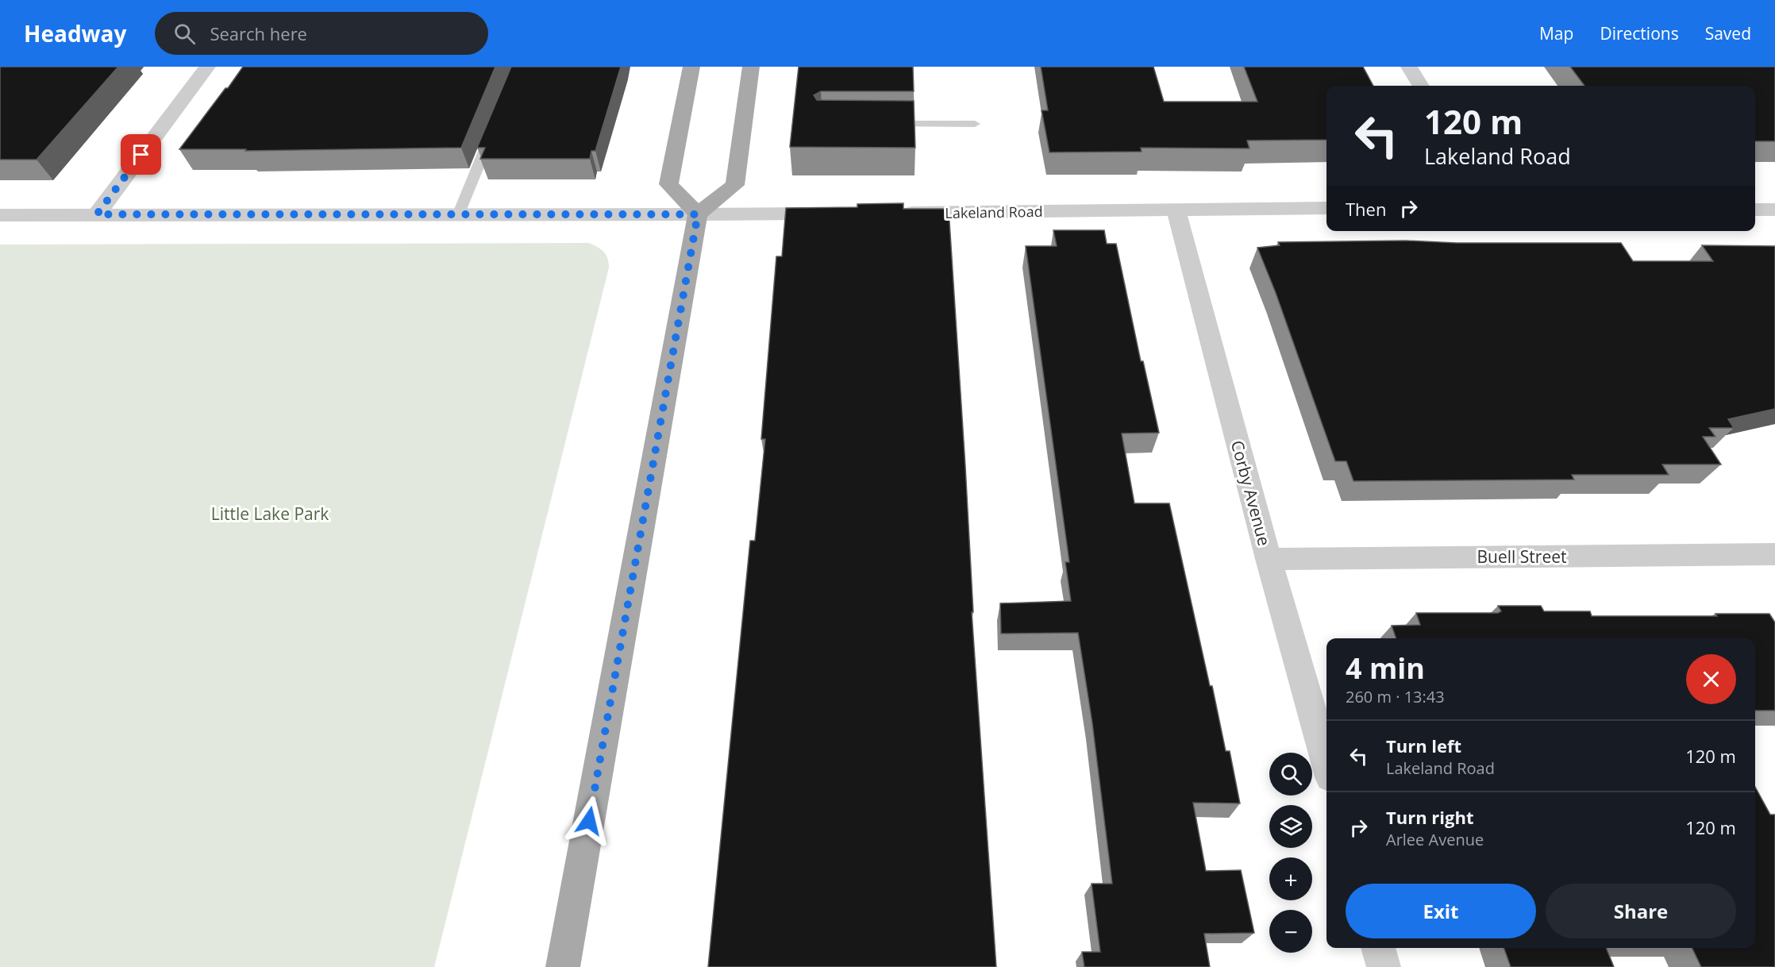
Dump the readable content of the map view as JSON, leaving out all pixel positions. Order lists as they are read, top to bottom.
{
  "streets": {
    "street": ["Lakeland Road", "Corby Avenue", "Buell Street"]
  },
  "crossings": [
    ["Lakeland Road", "Corby Avenue"],
    ["Corby Avenue", "Buell Street"]
  ],
  "parks": ["Little Lake Park"],
  "page": {
    "header": "Headway",
    "search": "Search here",
    "nav": ["Map", "Directions", "Saved"],
    "turn": ["120 m", "Lakeland Road"],
    "then": "Then",
    "heading": ["4 min", "260 m · 13:43"],
    "list": [
      {
        "name": "Turn left",
        "note": "Lakeland Road",
        "value": "120 m"
      },
      {
        "name": "Turn right",
        "note": "Arlee Avenue",
        "value": "120 m"
      }
    ],
    "map_buttons": ["+", "−"],
    "buttons": ["Exit", "Share"]
  }
}
